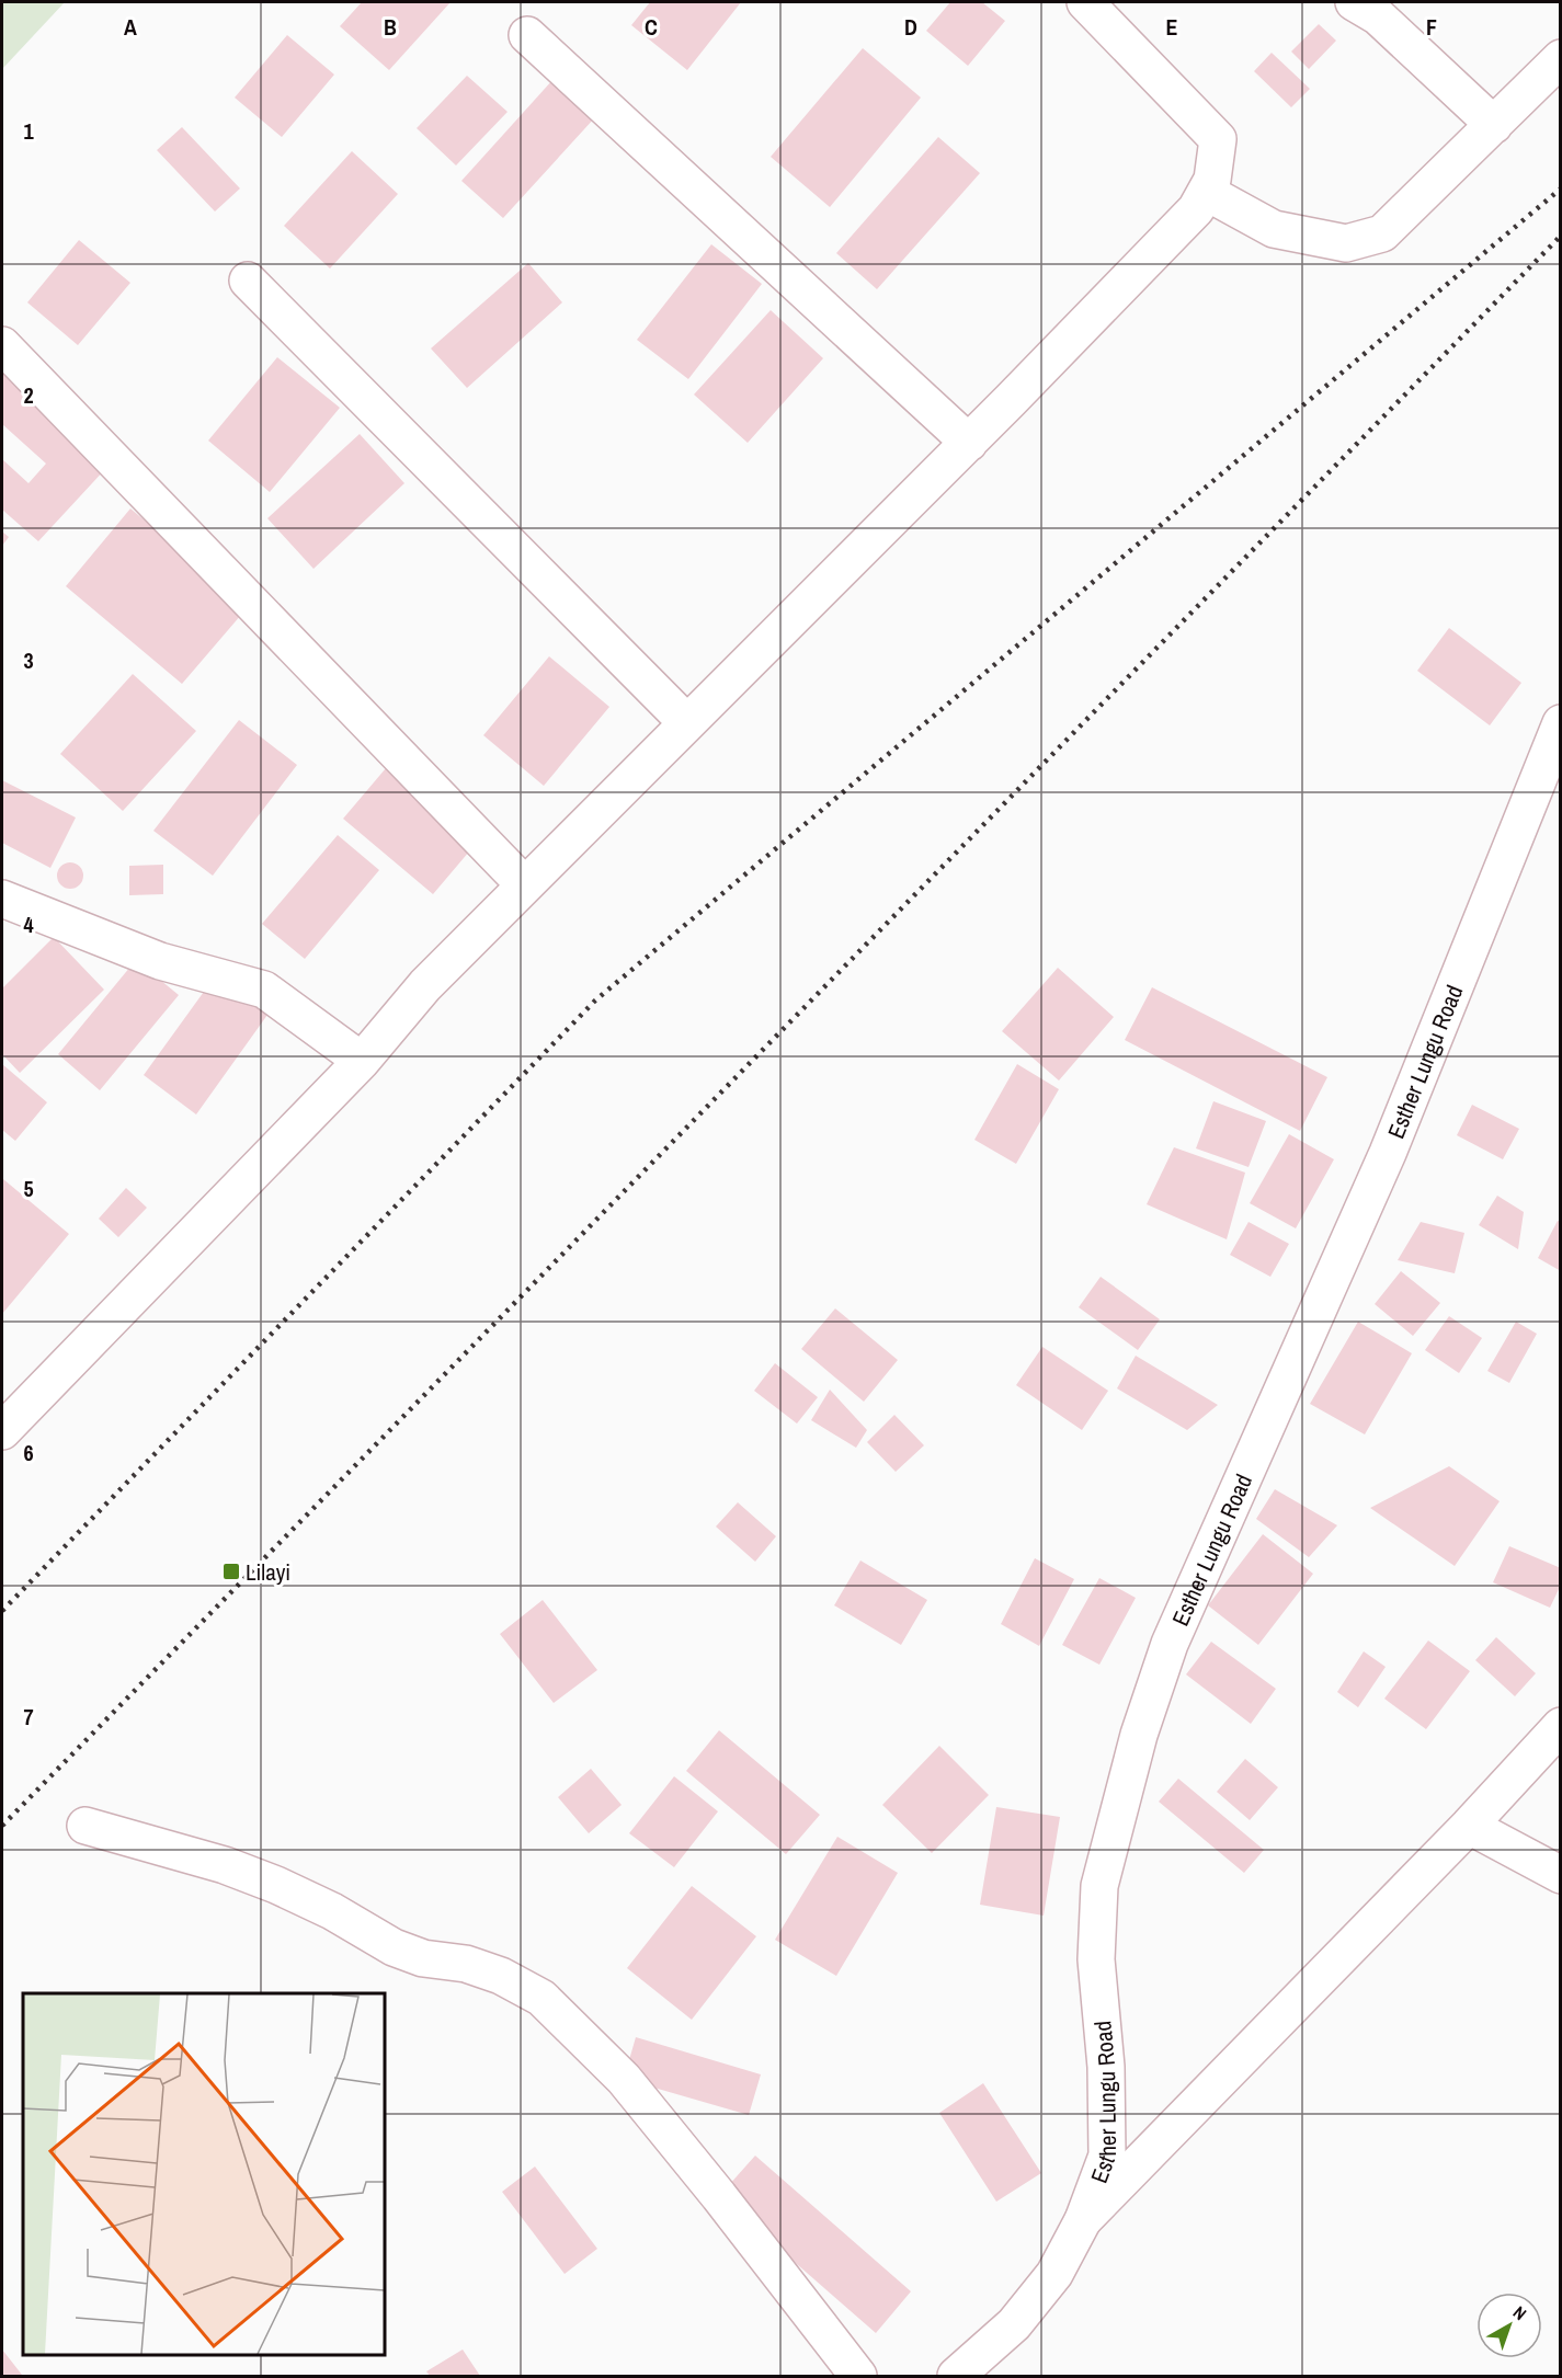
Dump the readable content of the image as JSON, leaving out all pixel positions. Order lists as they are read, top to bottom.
{
  "streets": {
    "street": ["Esther Lungu Road"]
  },
  "places": {
    "transit": ["Lilayi"]
  },
  "north": "top right",
  "grid": {
    "columns": [
      "A",
      "B",
      "C",
      "D",
      "E",
      "F"
    ],
    "rows": [
      "1",
      "2",
      "3",
      "4",
      "5",
      "6",
      "7"
    ]
  }
}
